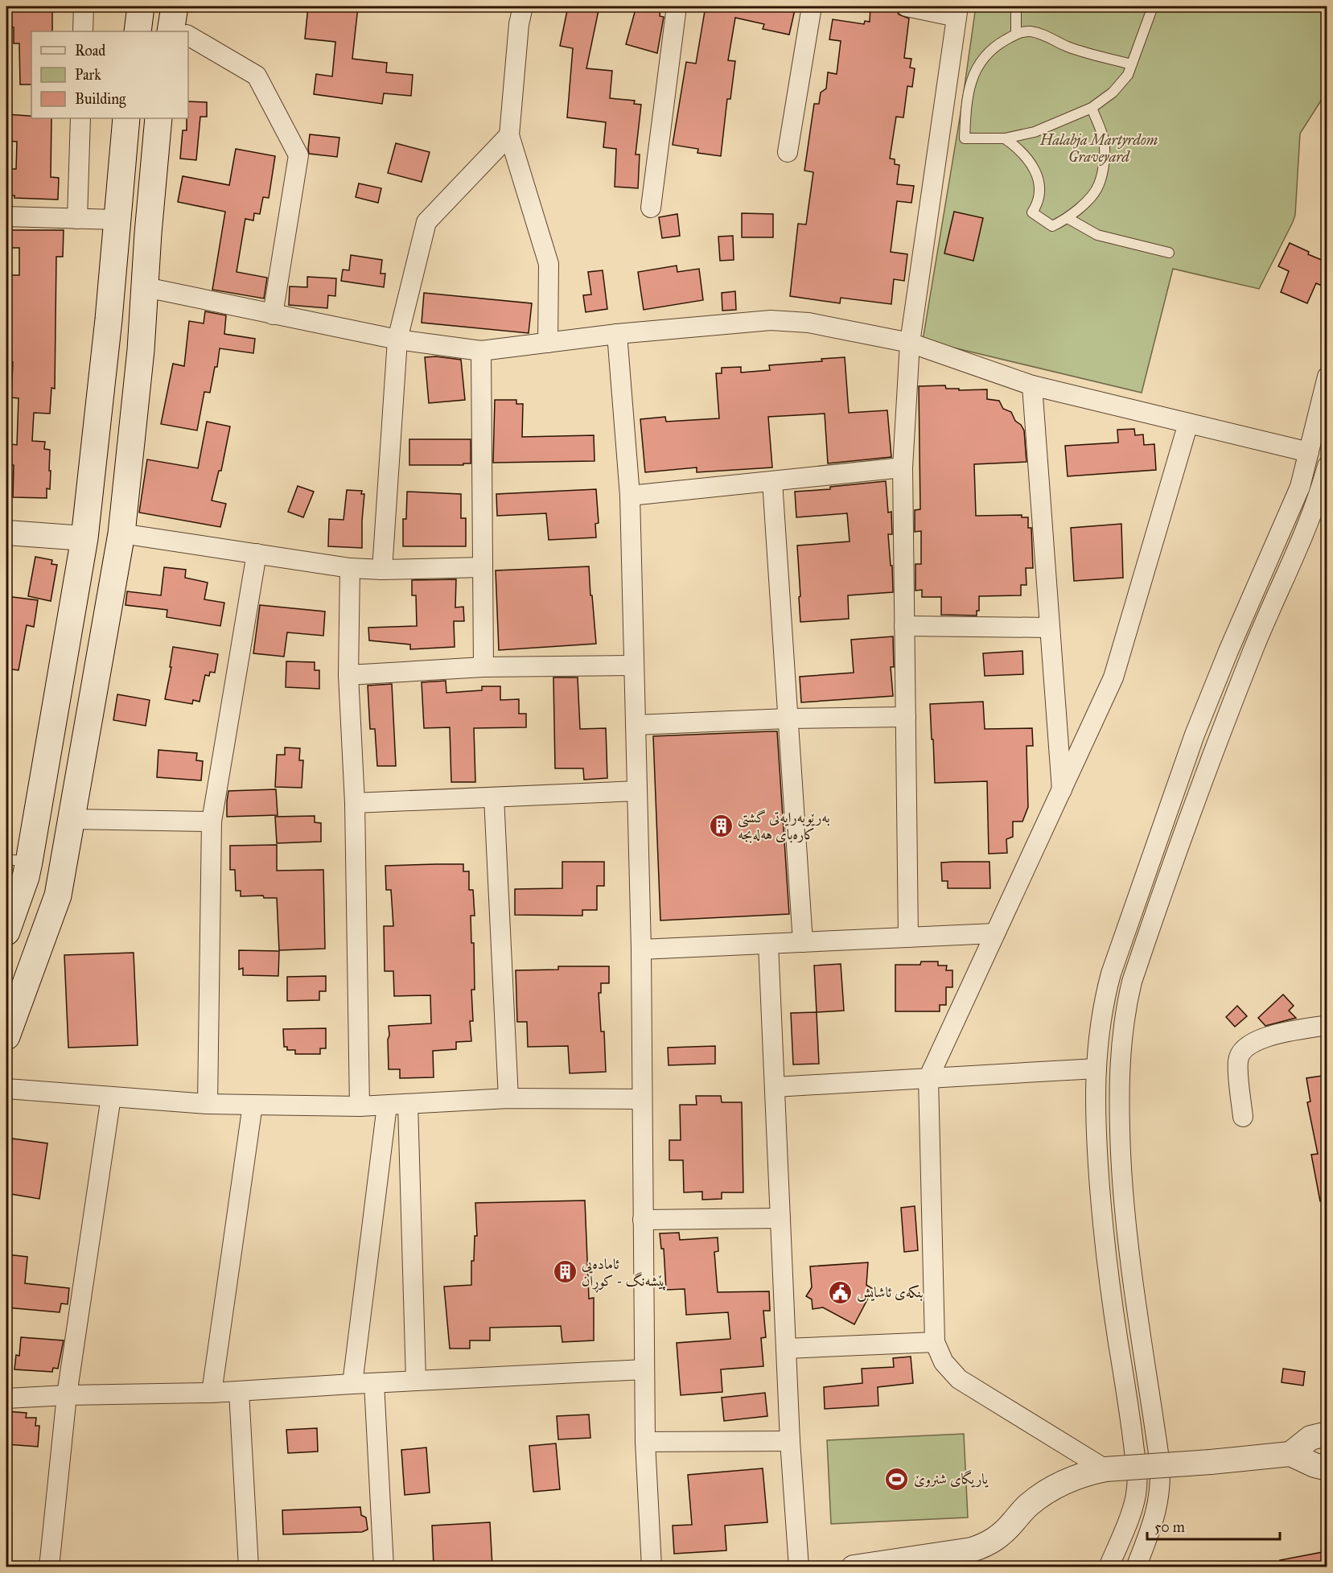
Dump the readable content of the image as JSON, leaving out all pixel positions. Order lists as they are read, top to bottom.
{
  "parks": ["Halabja Martyrdom Graveyard"],
  "places": {
    "building": ["بەرێوبەرایەتی گشتی کارەبای هەلەبجە", "ئامادەیی پێشەنگ - کوڕان"],
    "public building": ["بنکەی ئاشایش"],
    "sports": ["یاریگای شنروێ"]
  },
  "legend": ["Road", "Park", "Building"],
  "scale_bar": "50 m"
}
